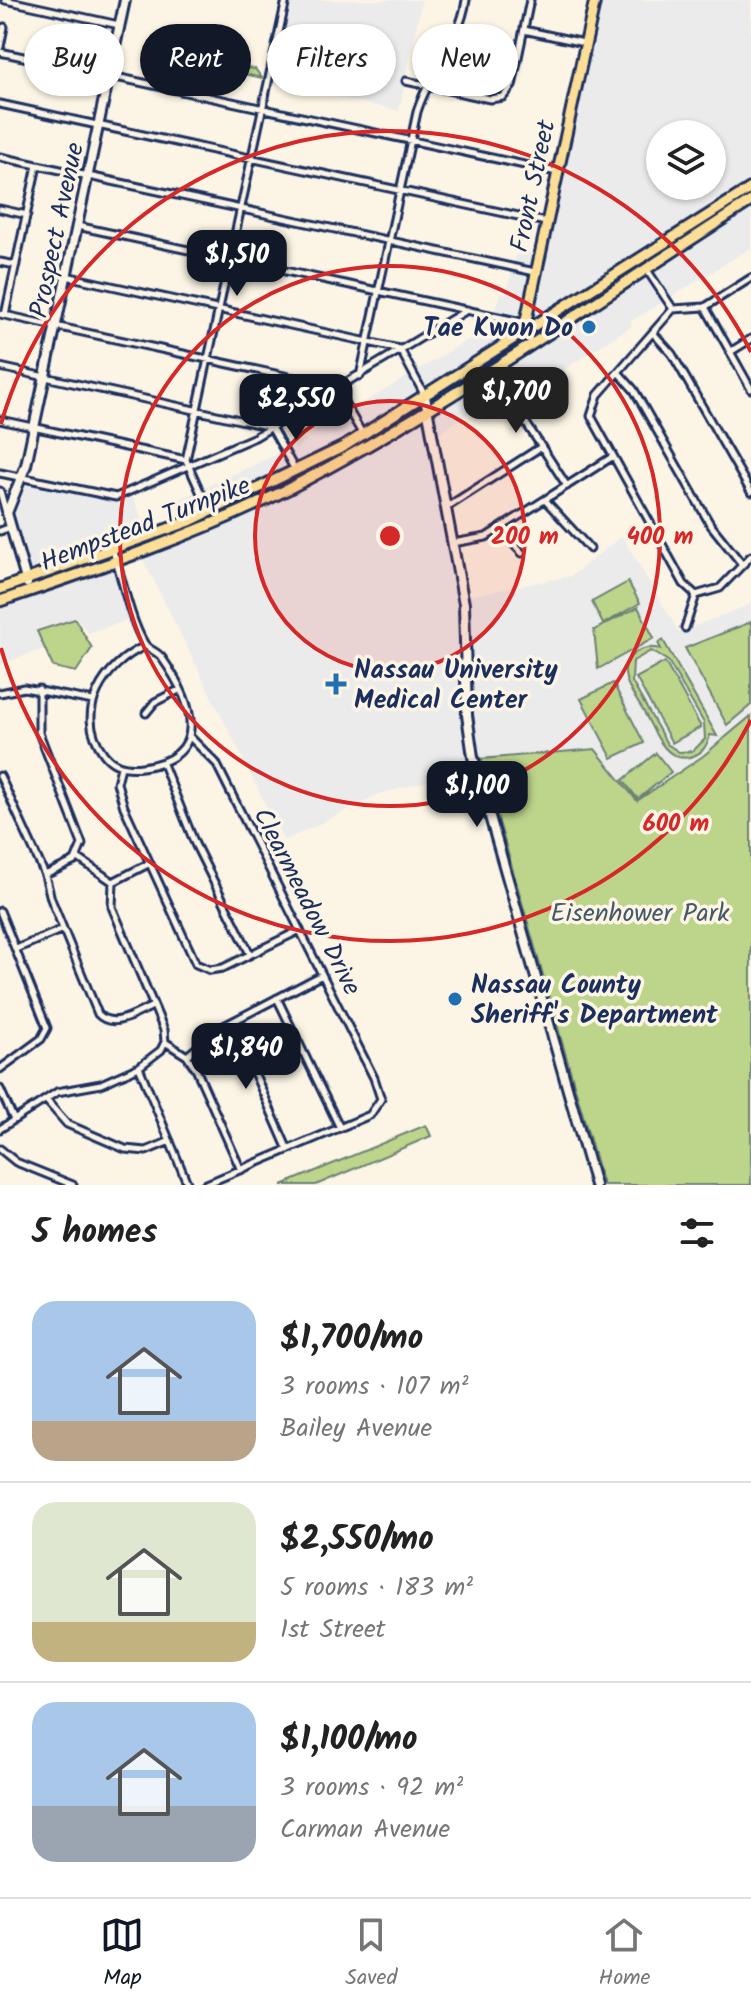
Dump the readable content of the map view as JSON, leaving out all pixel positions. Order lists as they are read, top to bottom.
{
  "streets": {
    "main road": ["Front Street", "Prospect Avenue", "Hempstead Turnpike"],
    "street": ["Clearmeadow Drive"]
  },
  "crossings": [
    ["Front Street", "Hempstead Turnpike"]
  ],
  "parks": ["Eisenhower Park"],
  "places": {
    "other": ["Tae Kwon Do", "Nassau County Sheriff's Department"],
    "health": ["Nassau University Medical Center"]
  },
  "page": {
    "chip": [
      "Buy",
      "Rent",
      "Filters",
      "New"
    ],
    "price": [
      "$1,510",
      "$1,700",
      "$2,550",
      "$1,100",
      "$1,840"
    ],
    "heading": "5 homes",
    "list": [
      {
        "name": "$1,700/mo",
        "note": "3 rooms · 107 m² · Bailey Avenue"
      },
      {
        "name": "$2,550/mo",
        "note": "5 rooms · 183 m² · 1st Street"
      },
      {
        "name": "$1,100/mo",
        "note": "3 rooms · 92 m² · Carman Avenue"
      }
    ],
    "tabs": ["Map", "Saved", "Home"]
  },
  "rings": ["200 m", "400 m", "600 m"]
}
